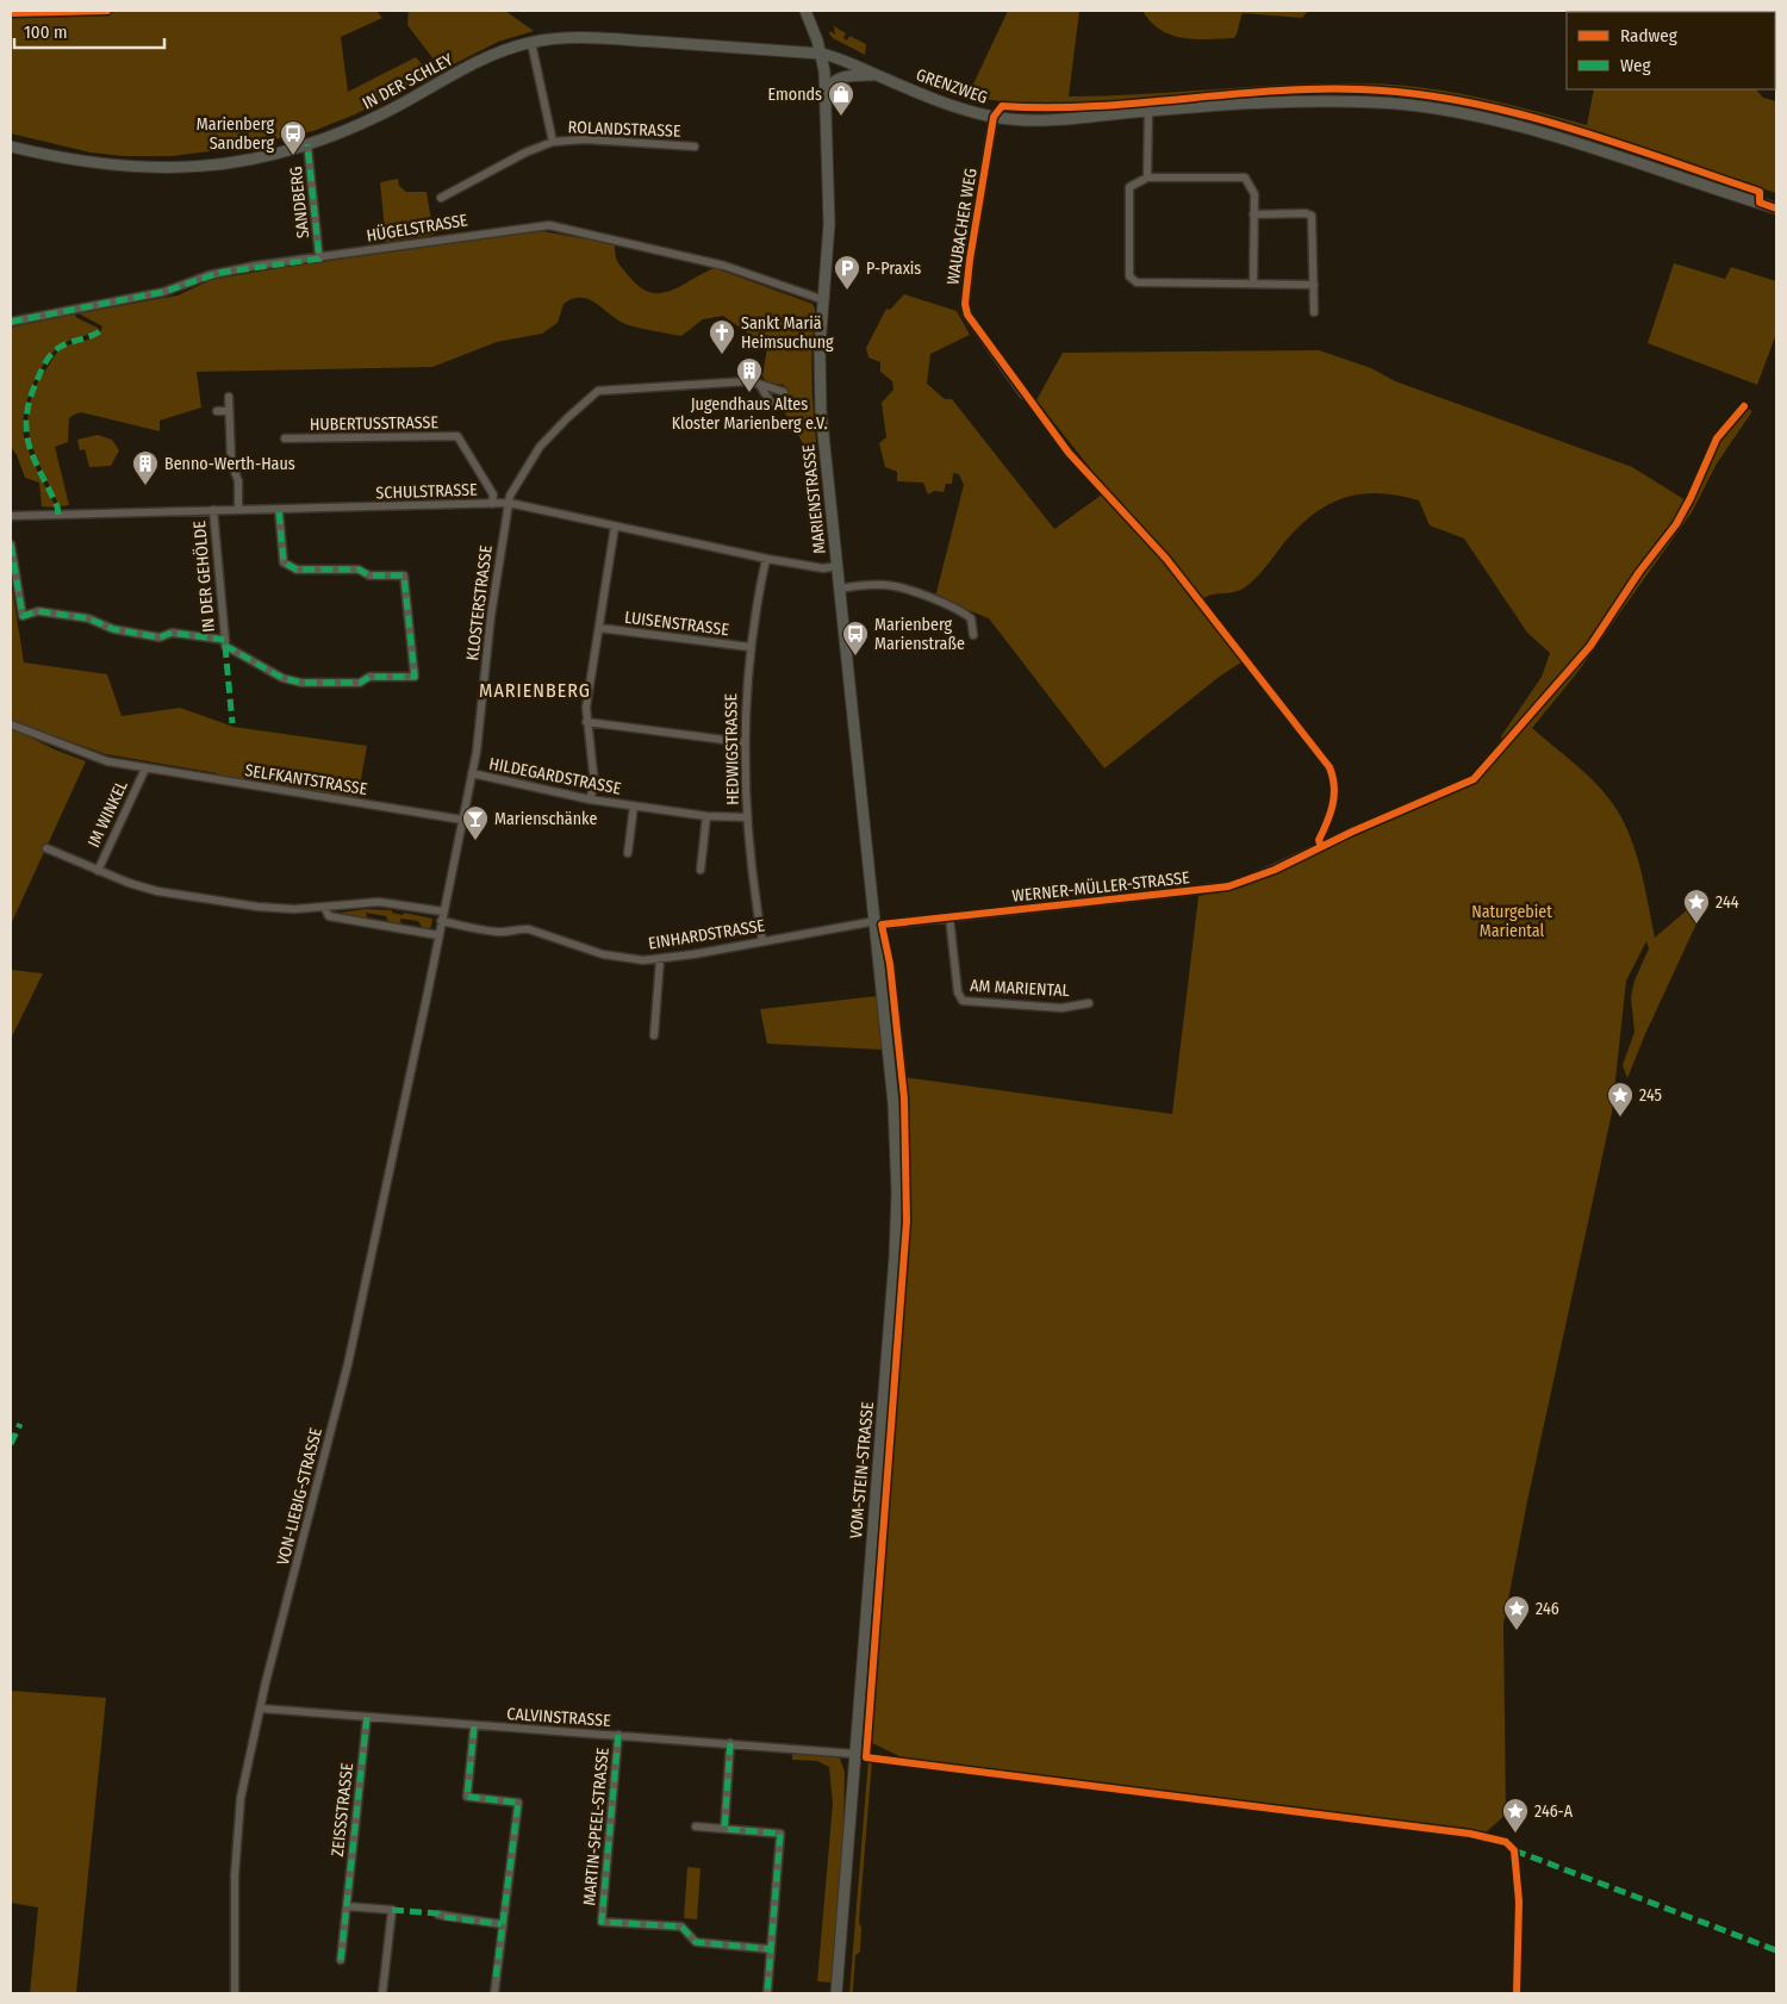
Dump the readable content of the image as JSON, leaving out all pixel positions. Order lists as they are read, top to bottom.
{
  "streets": {
    "main road": [
      "IN DER SCHLEY",
      "GRENZWEG",
      "MARIENSTRASSE",
      "VOM-STEIN-STRASSE"
    ],
    "street": [
      "ROLANDSTRASSE",
      "SANDBERG",
      "WAUBACHER WEG",
      "HÜGELSTRASSE",
      "HUBERTUSSTRASSE",
      "SCHULSTRASSE",
      "IN DER GEHÖLDE",
      "KLOSTERSTRASSE",
      "LUISENSTRASSE",
      "HEDWIGSTRASSE",
      "HILDEGARDSTRASSE",
      "SELFKANTSTRASSE",
      "IM WINKEL",
      "WERNER-MÜLLER-STRASSE",
      "EINHARDSTRASSE",
      "AM MARIENTAL",
      "VON-LIEBIG-STRASSE",
      "CALVINSTRASSE",
      "ZEISSSTRASSE",
      "MARTIN-SPEEL-STRASSE"
    ]
  },
  "crossings": [
    ["IN DER SCHLEY", "GRENZWEG"],
    ["IN DER SCHLEY", "ROLANDSTRASSE"],
    ["IN DER SCHLEY", "SANDBERG"],
    ["IN DER SCHLEY", "MARIENSTRASSE"],
    ["GRENZWEG", "WAUBACHER WEG"],
    ["GRENZWEG", "MARIENSTRASSE"],
    ["SANDBERG", "HÜGELSTRASSE"],
    ["HÜGELSTRASSE", "MARIENSTRASSE"],
    ["HUBERTUSSTRASSE", "SCHULSTRASSE"],
    ["SCHULSTRASSE", "MARIENSTRASSE"],
    ["SCHULSTRASSE", "IN DER GEHÖLDE"],
    ["SCHULSTRASSE", "KLOSTERSTRASSE"],
    ["SCHULSTRASSE", "HEDWIGSTRASSE"],
    ["MARIENSTRASSE", "WERNER-MÜLLER-STRASSE"],
    ["MARIENSTRASSE", "EINHARDSTRASSE"],
    ["MARIENSTRASSE", "VOM-STEIN-STRASSE"],
    ["KLOSTERSTRASSE", "HILDEGARDSTRASSE"],
    ["KLOSTERSTRASSE", "SELFKANTSTRASSE"],
    ["KLOSTERSTRASSE", "EINHARDSTRASSE"],
    ["KLOSTERSTRASSE", "VON-LIEBIG-STRASSE"],
    ["LUISENSTRASSE", "HEDWIGSTRASSE"],
    ["HEDWIGSTRASSE", "HILDEGARDSTRASSE"],
    ["HEDWIGSTRASSE", "EINHARDSTRASSE"],
    ["SELFKANTSTRASSE", "IM WINKEL"],
    ["WERNER-MÜLLER-STRASSE", "EINHARDSTRASSE"],
    ["WERNER-MÜLLER-STRASSE", "AM MARIENTAL"],
    ["VOM-STEIN-STRASSE", "CALVINSTRASSE"],
    ["VON-LIEBIG-STRASSE", "CALVINSTRASSE"],
    ["CALVINSTRASSE", "ZEISSSTRASSE"],
    ["CALVINSTRASSE", "MARTIN-SPEEL-STRASSE"]
  ],
  "districts": ["MARIENBERG"],
  "parks": ["Naturgebiet Mariental"],
  "places": {
    "shop": ["Emonds"],
    "bus stop": ["Marienberg Sandberg", "Marienberg Marienstraße"],
    "parking": ["P-Praxis"],
    "church": ["Sankt Mariä Heimsuchung"],
    "building": ["Jugendhaus Altes Kloster Marienberg e.V.", "Benno-Werth-Haus"],
    "bar": ["Marienschänke"],
    "place": [
      "244",
      "245",
      "246",
      "246-A"
    ]
  },
  "legend": ["Radweg", "Weg"],
  "scale_bar": "100 m"
}
